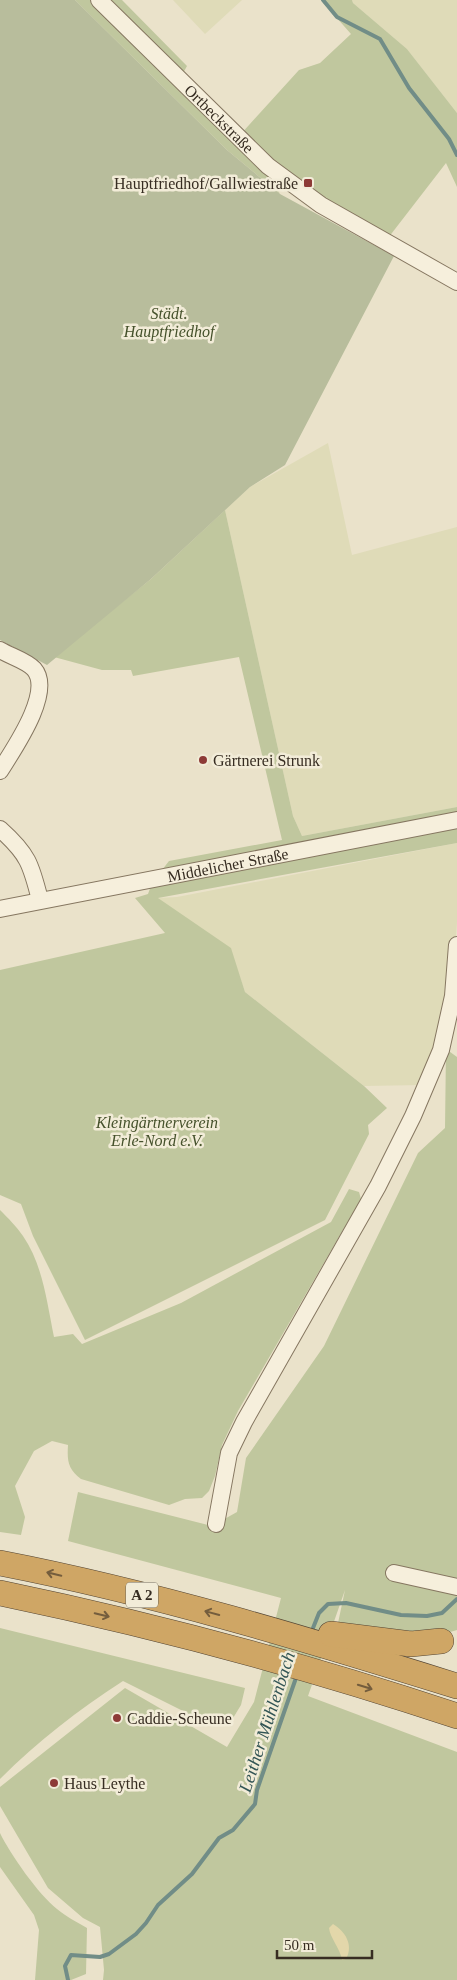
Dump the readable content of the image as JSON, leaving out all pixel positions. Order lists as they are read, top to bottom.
{
  "streets": {
    "highway": ["A 2"],
    "street": ["Ortbeckstraße", "Middelicher Straße"]
  },
  "water": ["Leither Mühlenbach"],
  "parks": ["Städt. Hauptfriedhof", "Kleingärtnerverein Erle-Nord e.V."],
  "places": {
    "transit": ["Hauptfriedhof/Gallwiestraße"],
    "other": ["Gärtnerei Strunk", "Caddie-Scheune", "Haus Leythe"]
  },
  "scale_bar": "50 m"
}
